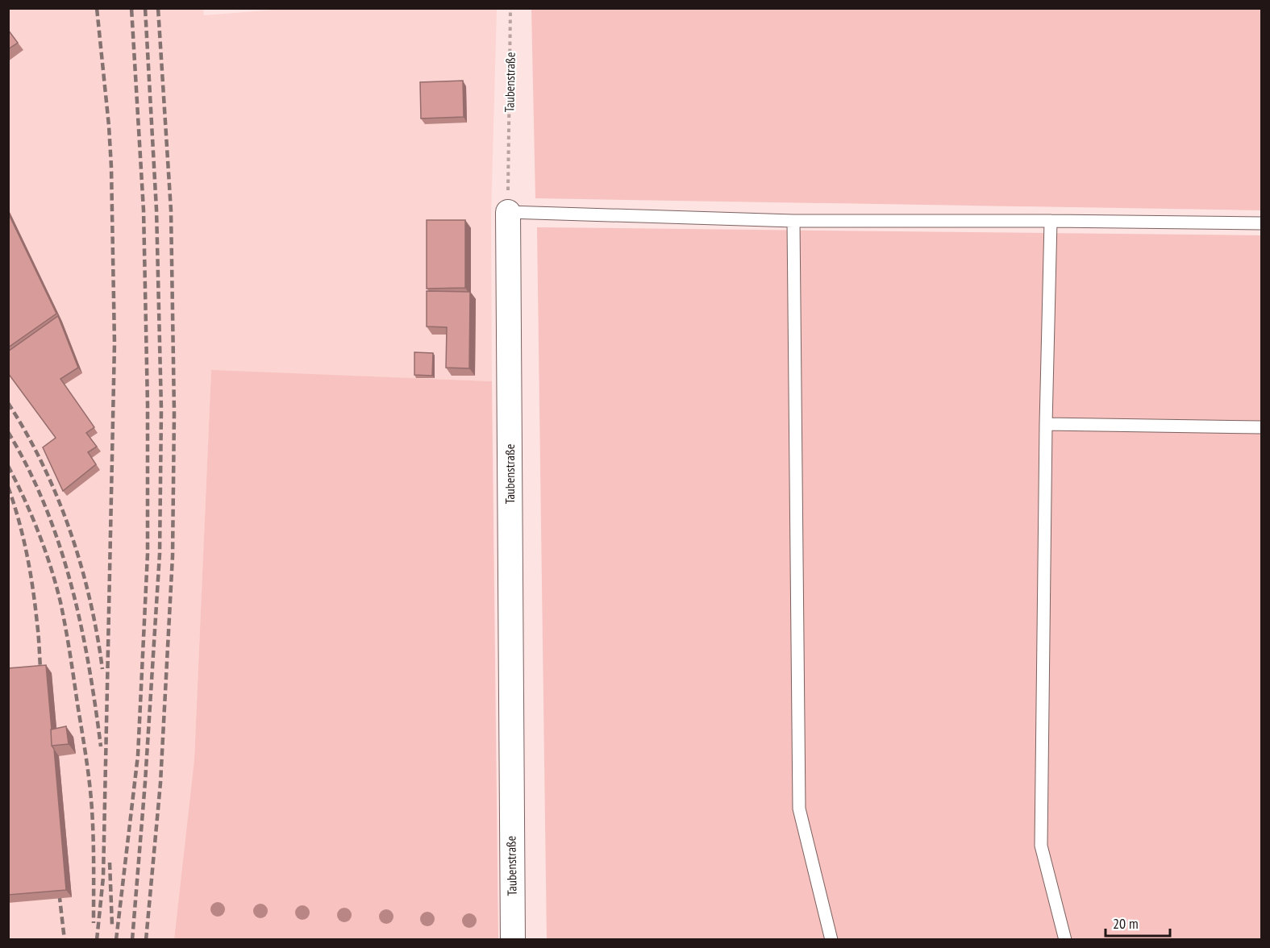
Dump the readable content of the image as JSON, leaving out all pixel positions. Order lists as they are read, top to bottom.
{
  "streets": {
    "street": ["Taubenstraße"]
  },
  "scale_bar": "20 m"
}
